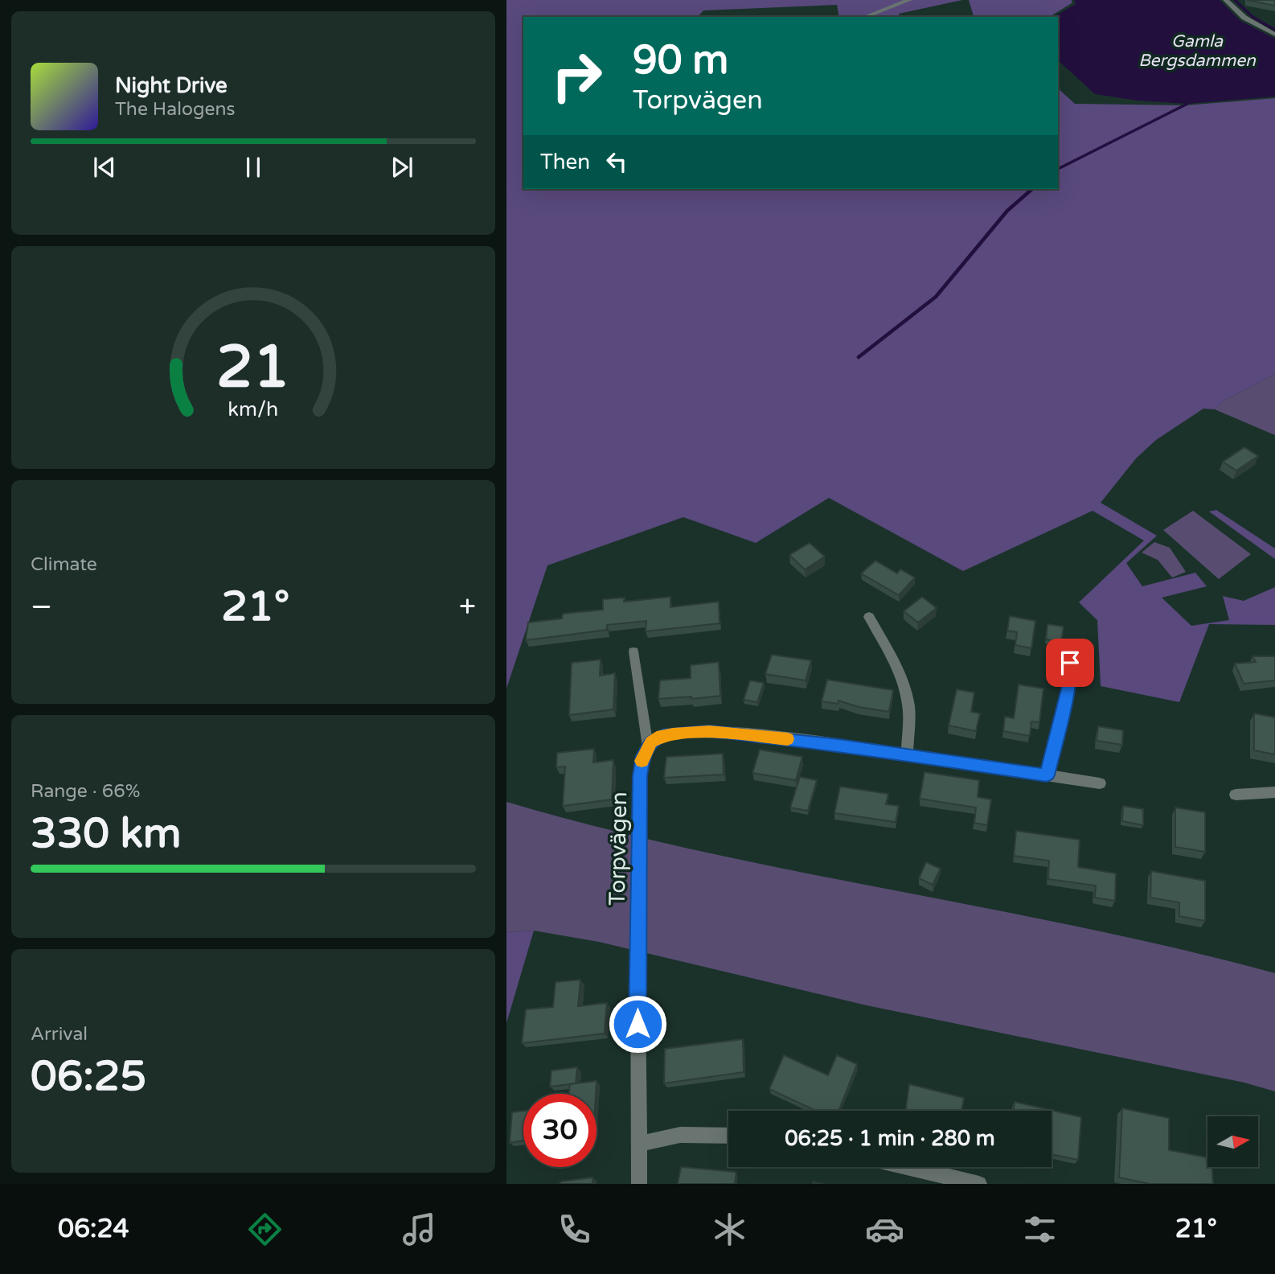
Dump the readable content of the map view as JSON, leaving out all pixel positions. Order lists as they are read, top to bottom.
{
  "streets": {
    "street": ["Torpvägen"]
  },
  "water": ["Gamla Bergsdammen"],
  "north": "right",
  "page": {
    "turn": ["90 m", "Torpvägen"],
    "song": ["Night Drive", "The Halogens"],
    "then": "Then",
    "tile": [
      "Climate",
      ["Range · 66%", "330 km"],
      ["Arrival", "06:25"]
    ],
    "heat": ["−", "21°", "+"],
    "limit": "30",
    "trip": "06:25 · 1 min · 280 m",
    "tabs": ["06:24", "21°"],
    "gauge": ["21", "km/h"]
  }
}
